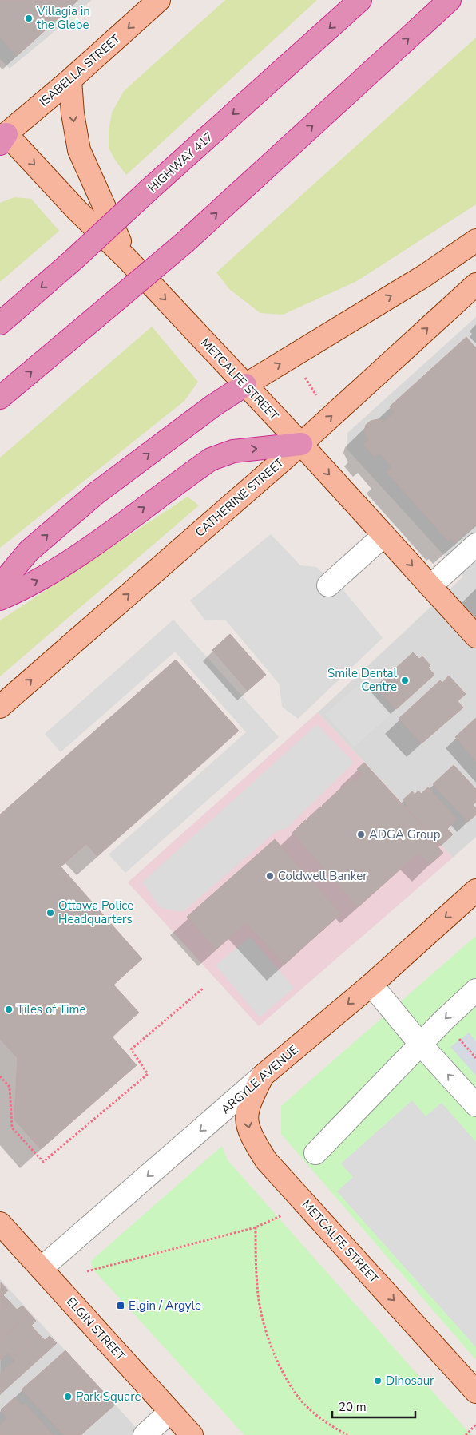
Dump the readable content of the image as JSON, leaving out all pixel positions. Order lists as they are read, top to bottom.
{
  "streets": {
    "highway": ["HIGHWAY 417"],
    "main road": [
      "ISABELLA STREET",
      "METCALFE STREET",
      "CATHERINE STREET",
      "ARGYLE AVENUE",
      "ELGIN STREET"
    ]
  },
  "crossings": [
    ["ISABELLA STREET", "METCALFE STREET"],
    ["METCALFE STREET", "CATHERINE STREET"],
    ["METCALFE STREET", "ARGYLE AVENUE"],
    ["ARGYLE AVENUE", "ELGIN STREET"]
  ],
  "one_way": ["ISABELLA STREET", "METCALFE STREET", "ARGYLE AVENUE"],
  "places": {
    "other": [
      "Villagia in the Glebe",
      "Smile Dental Centre",
      "ADGA Group",
      "Coldwell Banker",
      "Ottawa Police Headquarters",
      "Tiles of Time",
      "Dinosaur",
      "Park Square"
    ],
    "transit": ["Elgin / Argyle"]
  },
  "scale_bar": "20 m"
}
